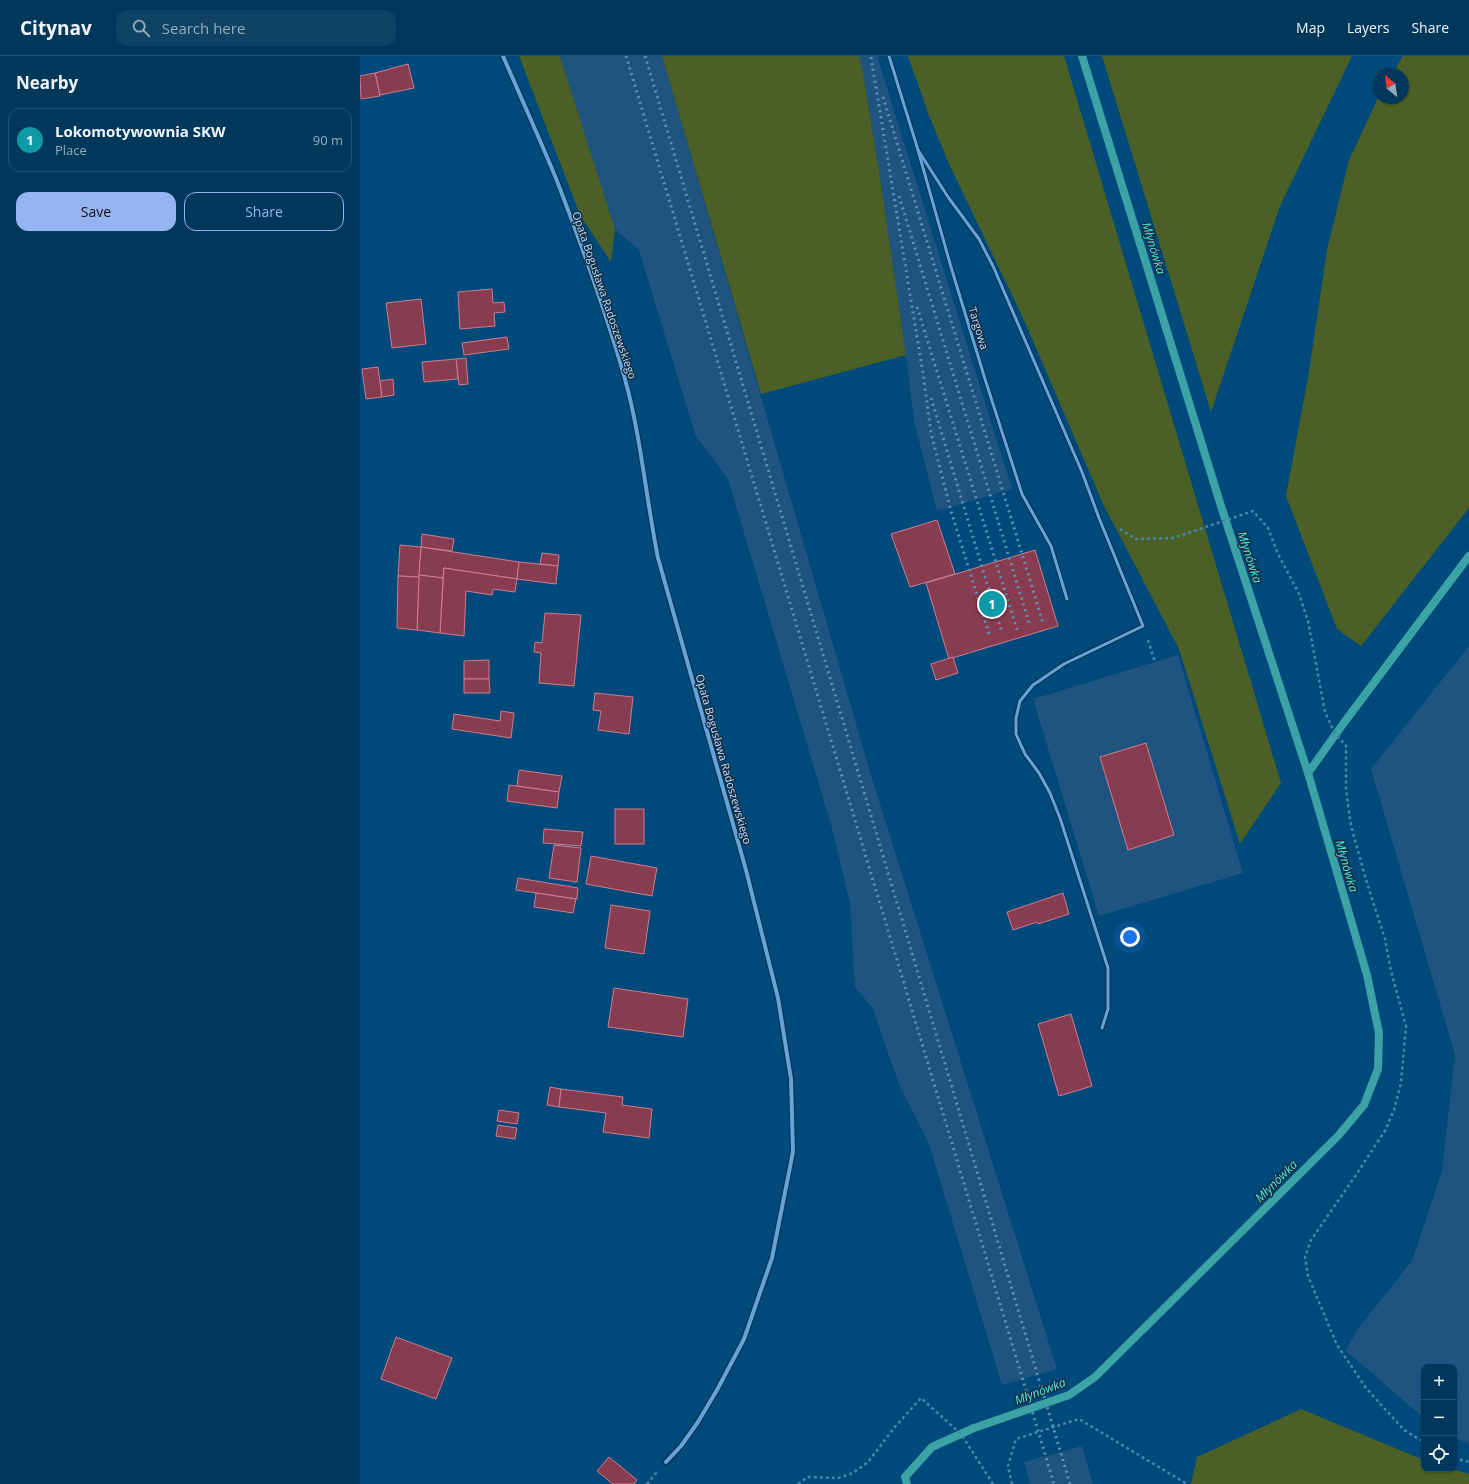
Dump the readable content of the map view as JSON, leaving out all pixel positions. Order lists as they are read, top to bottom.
{
  "streets": {
    "street": ["Opata Bogusława Radoszewskiego"],
    "lane": ["Targowa"]
  },
  "water": ["Młynówka"],
  "north": "top left",
  "page": {
    "header": "Citynav",
    "search": "Search here",
    "nav": ["Map", "Layers", "Share"],
    "heading": "Nearby",
    "list": [
      {
        "mark": "1",
        "name": "Lokomotywownia SKW",
        "note": "Place",
        "value": "90 m"
      }
    ],
    "buttons": ["Save", "Share"],
    "pins": "1",
    "map_buttons": ["+", "−"]
  }
}
